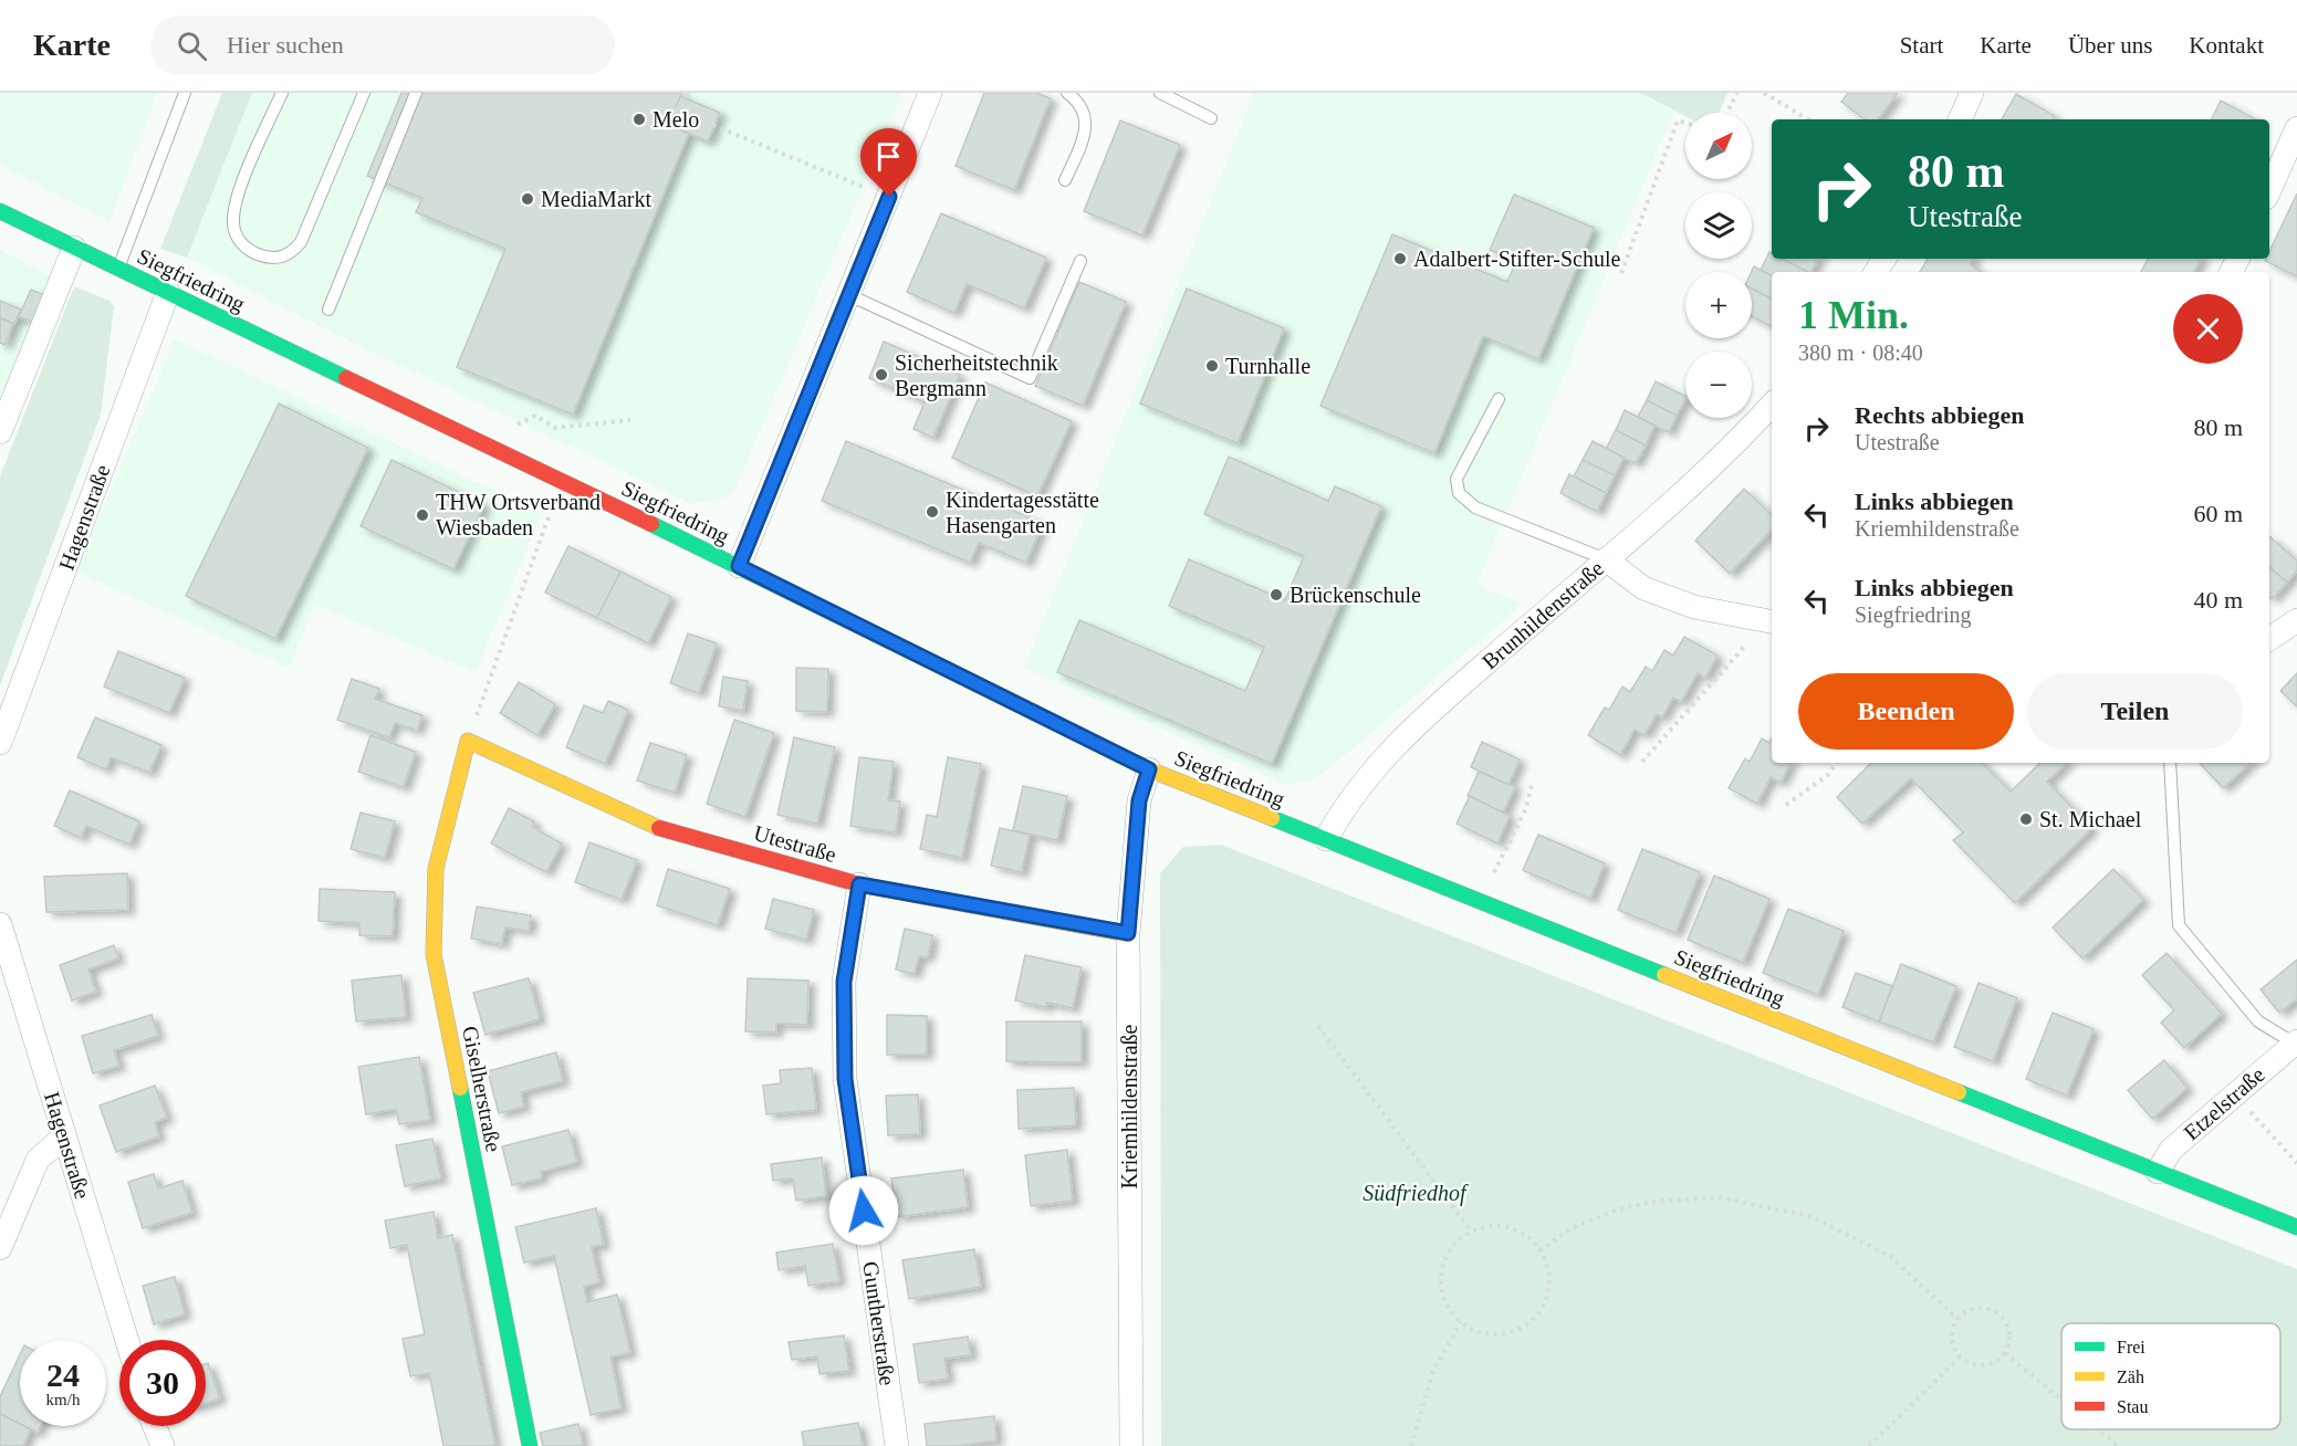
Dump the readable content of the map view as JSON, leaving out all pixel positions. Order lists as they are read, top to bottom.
{
  "streets": {
    "main road": ["Siegfriedring", "Utestraße", "Giselherstraße"],
    "street": [
      "Hagenstraße",
      "Brunhildenstraße",
      "Etzelstraße",
      "Kriemhildenstraße",
      "Guntherstraße"
    ]
  },
  "crossings": [
    ["Siegfriedring", "Hagenstraße"],
    ["Siegfriedring", "Brunhildenstraße"],
    ["Siegfriedring", "Etzelstraße"],
    ["Siegfriedring", "Kriemhildenstraße"],
    ["Utestraße", "Giselherstraße"],
    ["Utestraße", "Kriemhildenstraße"],
    ["Utestraße", "Guntherstraße"]
  ],
  "parks": ["Südfriedhof"],
  "places": [
    "Melo",
    "MediaMarkt",
    "Adalbert-Stifter-Schule",
    "Turnhalle",
    "Sicherheitstechnik Bergmann",
    "Kindertagesstätte Hasengarten",
    "THW Ortsverband Wiesbaden",
    "Brückenschule",
    "St. Michael"
  ],
  "legend": ["Frei", "Zäh", "Stau"],
  "north": "top right",
  "page": {
    "header": "Karte",
    "search": "Hier suchen",
    "nav": [
      "Start",
      "Karte",
      "Über uns",
      "Kontakt"
    ],
    "map_buttons": ["+", "−"],
    "turn": ["80 m", "Utestraße"],
    "heading": ["1 Min.", "380 m · 08:40"],
    "list": [
      {
        "name": "Rechts abbiegen",
        "note": "Utestraße",
        "value": "80 m"
      },
      {
        "name": "Links abbiegen",
        "note": "Kriemhildenstraße",
        "value": "60 m"
      },
      {
        "name": "Links abbiegen",
        "note": "Siegfriedring",
        "value": "40 m"
      }
    ],
    "buttons": ["Beenden", "Teilen"],
    "speed": "24 km/h",
    "limit": "30"
  }
}
